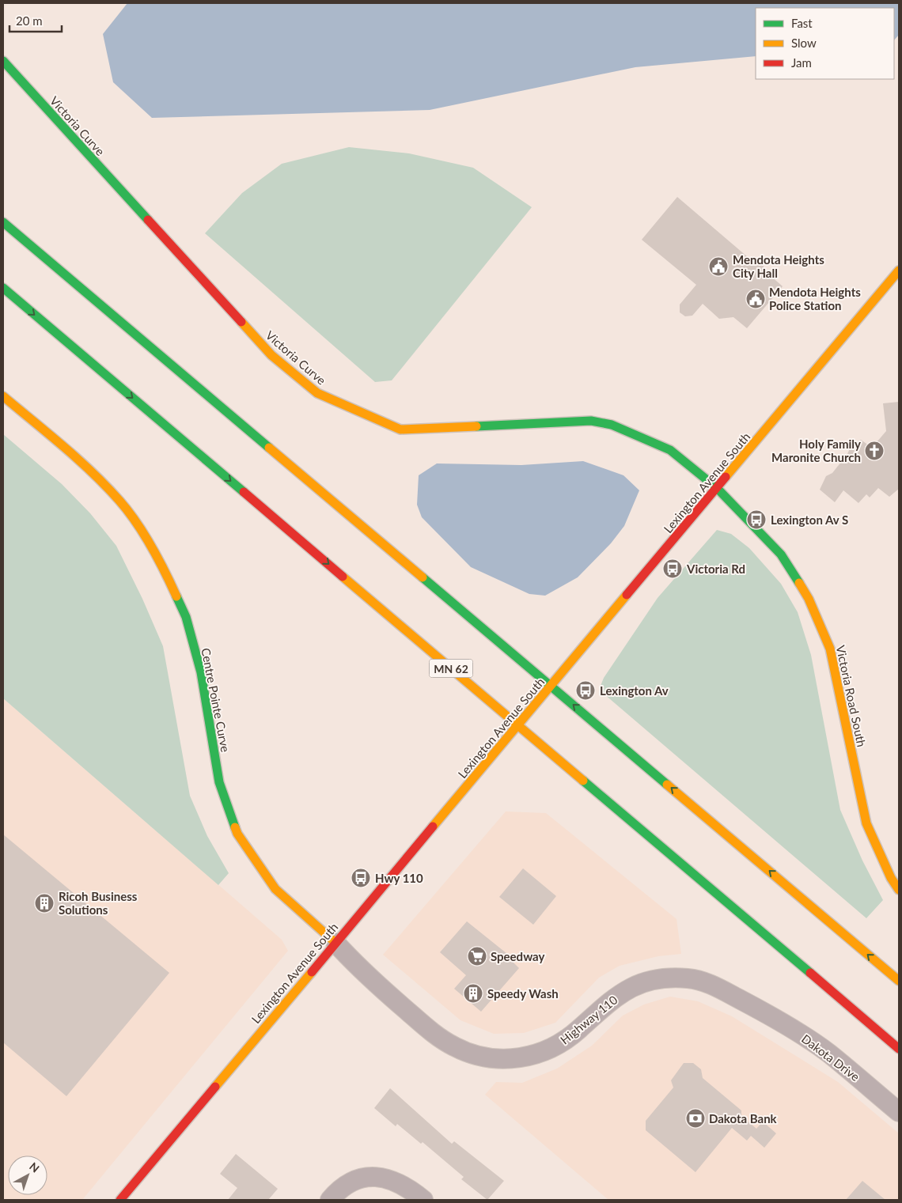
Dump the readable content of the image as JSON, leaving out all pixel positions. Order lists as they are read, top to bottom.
{
  "streets": {
    "main road": [
      "Victoria Curve",
      "Lexington Avenue South",
      "MN 62",
      "Victoria Road South",
      "Centre Pointe Curve"
    ],
    "street": ["Highway 110", "Dakota Drive"]
  },
  "crossings": [
    ["Victoria Curve", "Lexington Avenue South"],
    ["Victoria Curve", "Victoria Road South"],
    ["Lexington Avenue South", "MN 62"],
    ["Lexington Avenue South", "Victoria Road South"],
    ["Lexington Avenue South", "Centre Pointe Curve"],
    ["Lexington Avenue South", "Highway 110"],
    ["Centre Pointe Curve", "Highway 110"],
    ["Highway 110", "Dakota Drive"]
  ],
  "places": {
    "public building": ["Mendota Heights City Hall", "Mendota Heights Police Station"],
    "church": ["Holy Family Maronite Church"],
    "bus stop": [
      "Lexington Av S",
      "Victoria Rd",
      "Lexington Av",
      "Hwy 110"
    ],
    "building": ["Ricoh Business Solutions", "Speedy Wash"],
    "supermarket": ["Speedway"],
    "bank": ["Dakota Bank"]
  },
  "legend": ["Fast", "Slow", "Jam"],
  "scale_bar": "20 m",
  "north": "top right"
}
